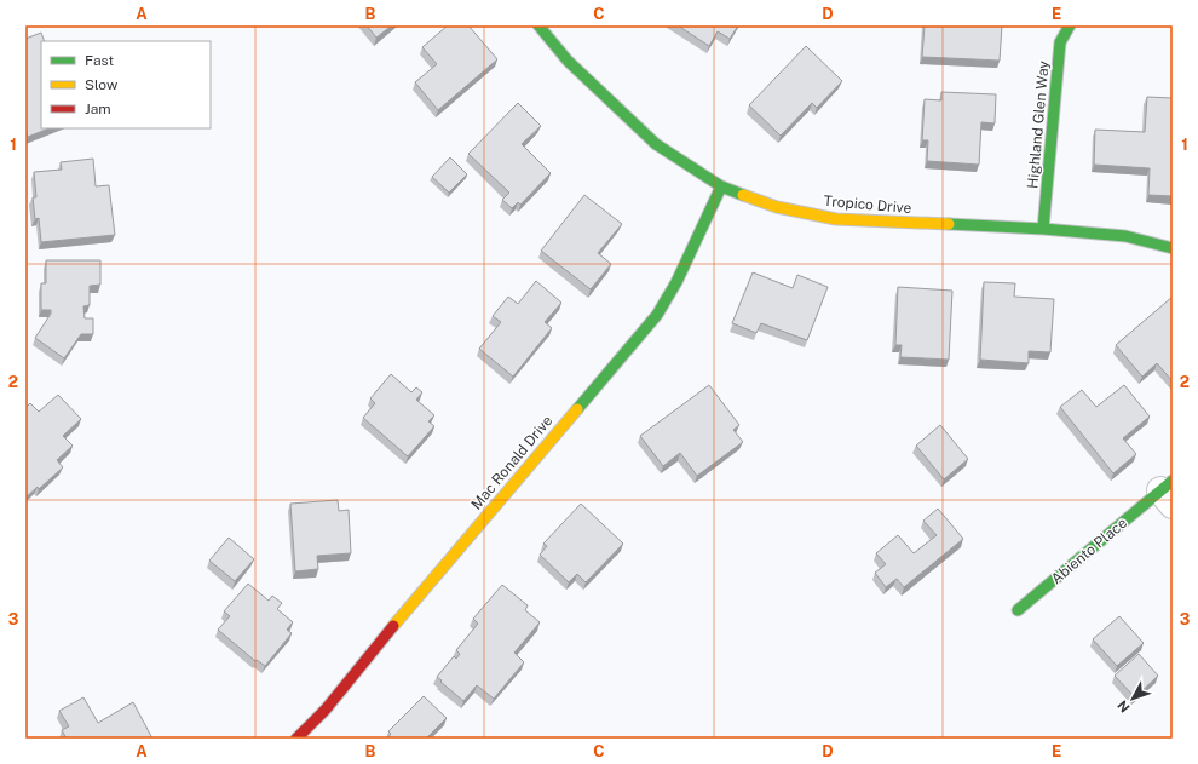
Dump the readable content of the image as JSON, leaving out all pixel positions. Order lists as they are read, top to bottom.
{
  "streets": {
    "street": [
      "Highland Glen Way",
      "Tropico Drive",
      "Mac Ronald Drive",
      "Abiento Place"
    ]
  },
  "crossings": [
    ["Highland Glen Way", "Tropico Drive"],
    ["Tropico Drive", "Mac Ronald Drive"]
  ],
  "legend": ["Fast", "Slow", "Jam"],
  "north": "bottom left",
  "grid": {
    "columns": [
      "A",
      "B",
      "C",
      "D",
      "E"
    ],
    "rows": ["1", "2", "3"]
  }
}
